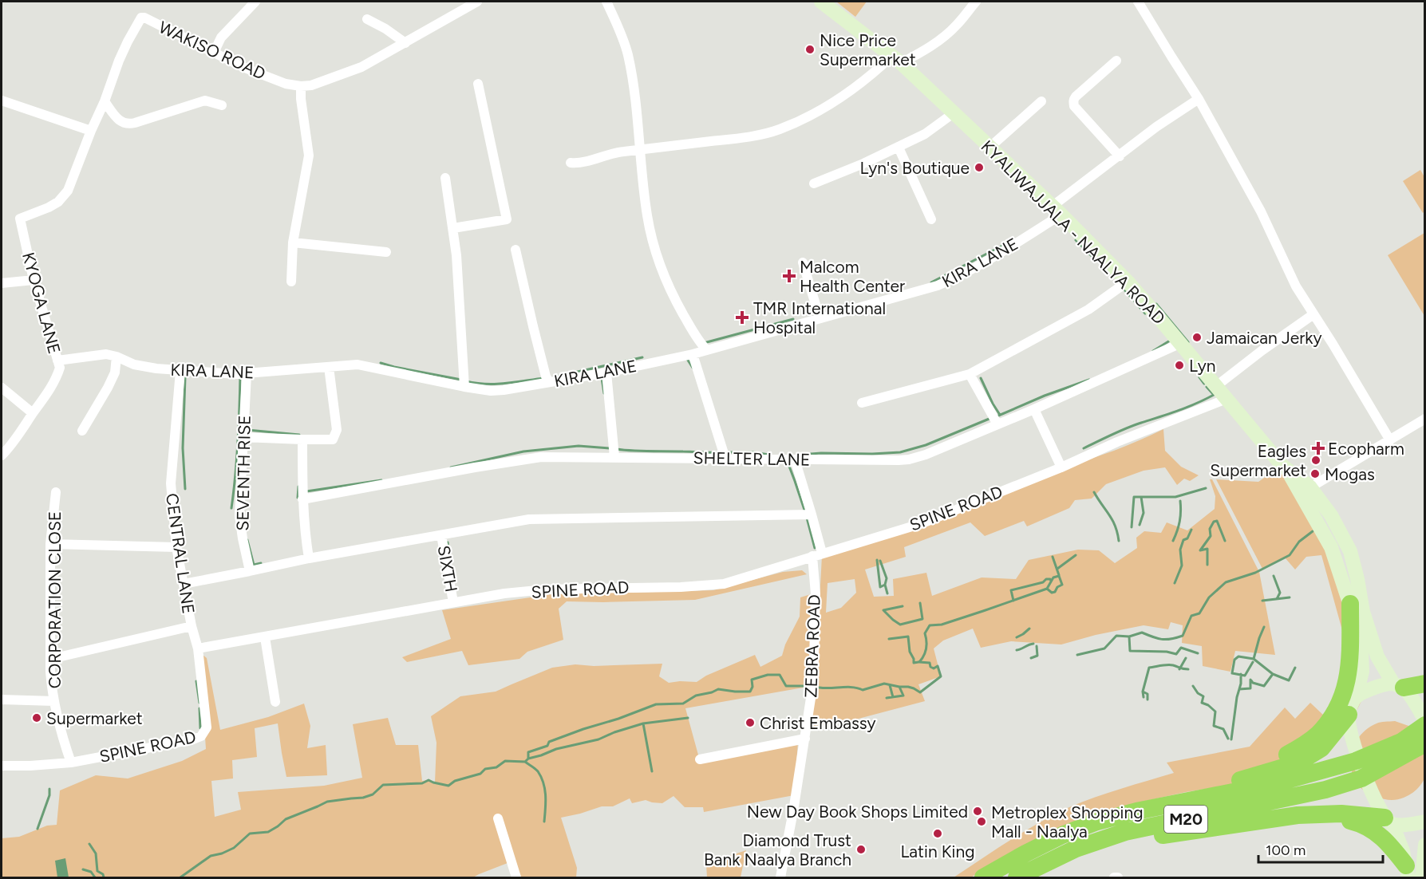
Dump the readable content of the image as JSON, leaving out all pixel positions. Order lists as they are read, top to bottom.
{
  "streets": {
    "highway": ["M20"],
    "main road": ["KYALIWAJJALA - NAALYA ROAD"],
    "street": [
      "WAKISO ROAD",
      "KIRA LANE",
      "KYOGA LANE",
      "SHELTER LANE",
      "SEVENTH RISE",
      "SPINE ROAD",
      "CENTRAL LANE",
      "SIXTH",
      "CORPORATION CLOSE",
      "ZEBRA ROAD"
    ]
  },
  "crossings": [
    ["WAKISO ROAD", "KYOGA LANE"],
    ["KYALIWAJJALA - NAALYA ROAD", "KIRA LANE"],
    ["KYALIWAJJALA - NAALYA ROAD", "SHELTER LANE"],
    ["KYALIWAJJALA - NAALYA ROAD", "SPINE ROAD"],
    ["KIRA LANE", "KYOGA LANE"],
    ["KIRA LANE", "SEVENTH RISE"],
    ["KIRA LANE", "CENTRAL LANE"],
    ["SHELTER LANE", "ZEBRA ROAD"],
    ["SPINE ROAD", "CENTRAL LANE"],
    ["SPINE ROAD", "SIXTH"],
    ["SPINE ROAD", "CORPORATION CLOSE"],
    ["SPINE ROAD", "ZEBRA ROAD"]
  ],
  "places": {
    "other": [
      "Nice Price Supermarket",
      "Lyn's Boutique",
      "Jamaican Jerky",
      "Lyn",
      "Eagles Supermarket",
      "Mogas",
      "Supermarket",
      "Christ Embassy",
      "New Day Book Shops Limited",
      "Metroplex Shopping Mall - Naalya",
      "Latin King",
      "Diamond Trust Bank Naalya Branch"
    ],
    "health": ["Malcom Health Center", "TMR International Hospital", "Ecopharm"]
  },
  "scale_bar": "100 m"
}
